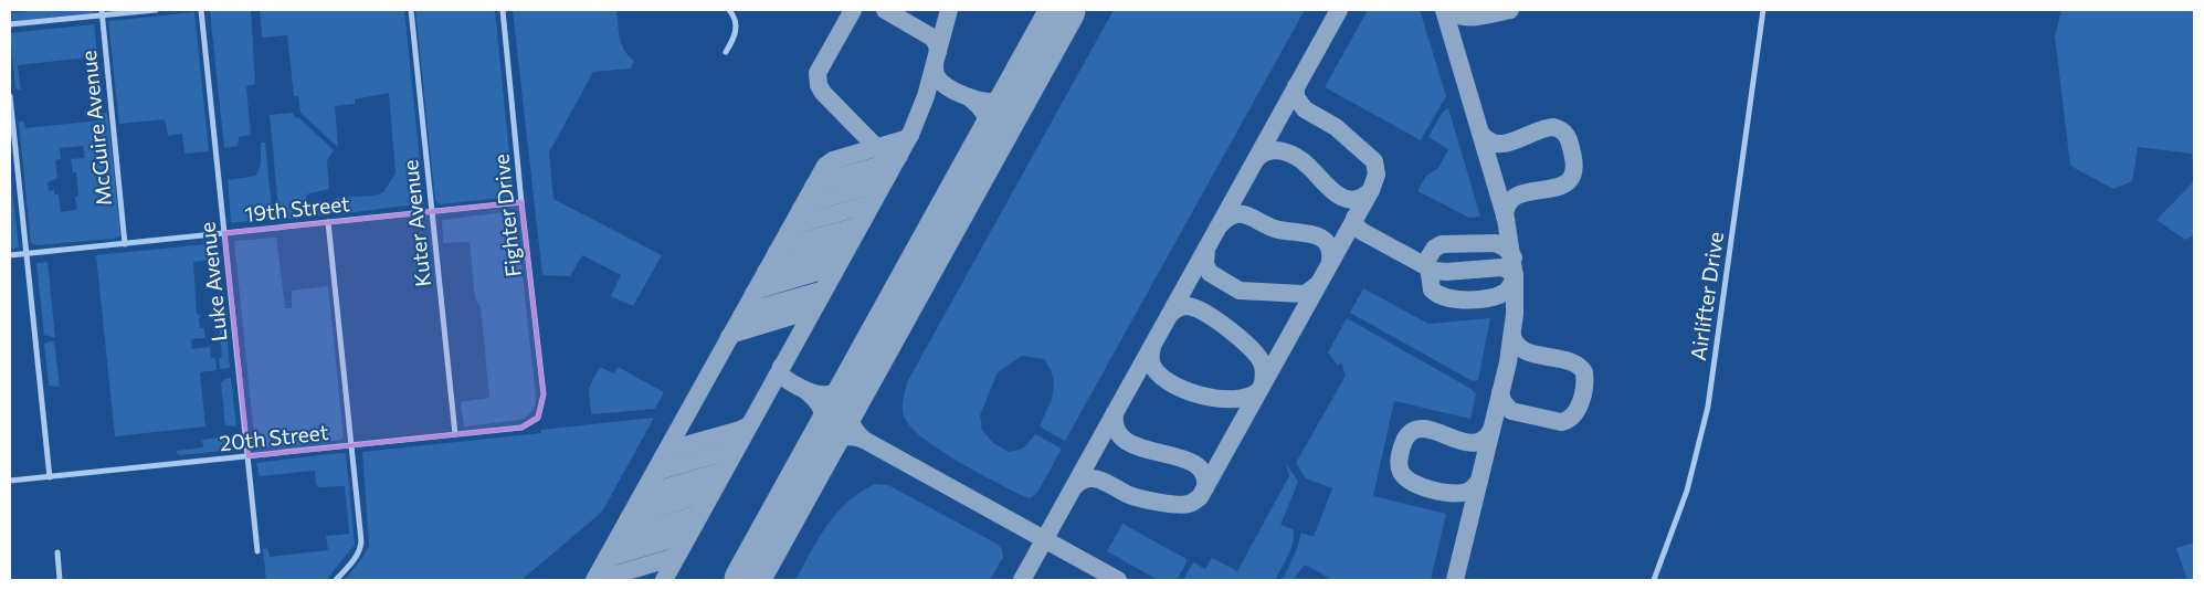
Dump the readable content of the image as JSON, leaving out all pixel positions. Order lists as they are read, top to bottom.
{
  "streets": {
    "street": [
      "McGuire Avenue",
      "19th Street",
      "Fighter Drive",
      "Kuter Avenue",
      "Luke Avenue",
      "Airlifter Drive",
      "20th Street"
    ]
  },
  "crossings": [
    ["McGuire Avenue", "19th Street"],
    ["19th Street", "Fighter Drive"],
    ["19th Street", "Kuter Avenue"],
    ["19th Street", "Luke Avenue"],
    ["Fighter Drive", "20th Street"],
    ["Kuter Avenue", "20th Street"],
    ["Luke Avenue", "20th Street"]
  ]
}
